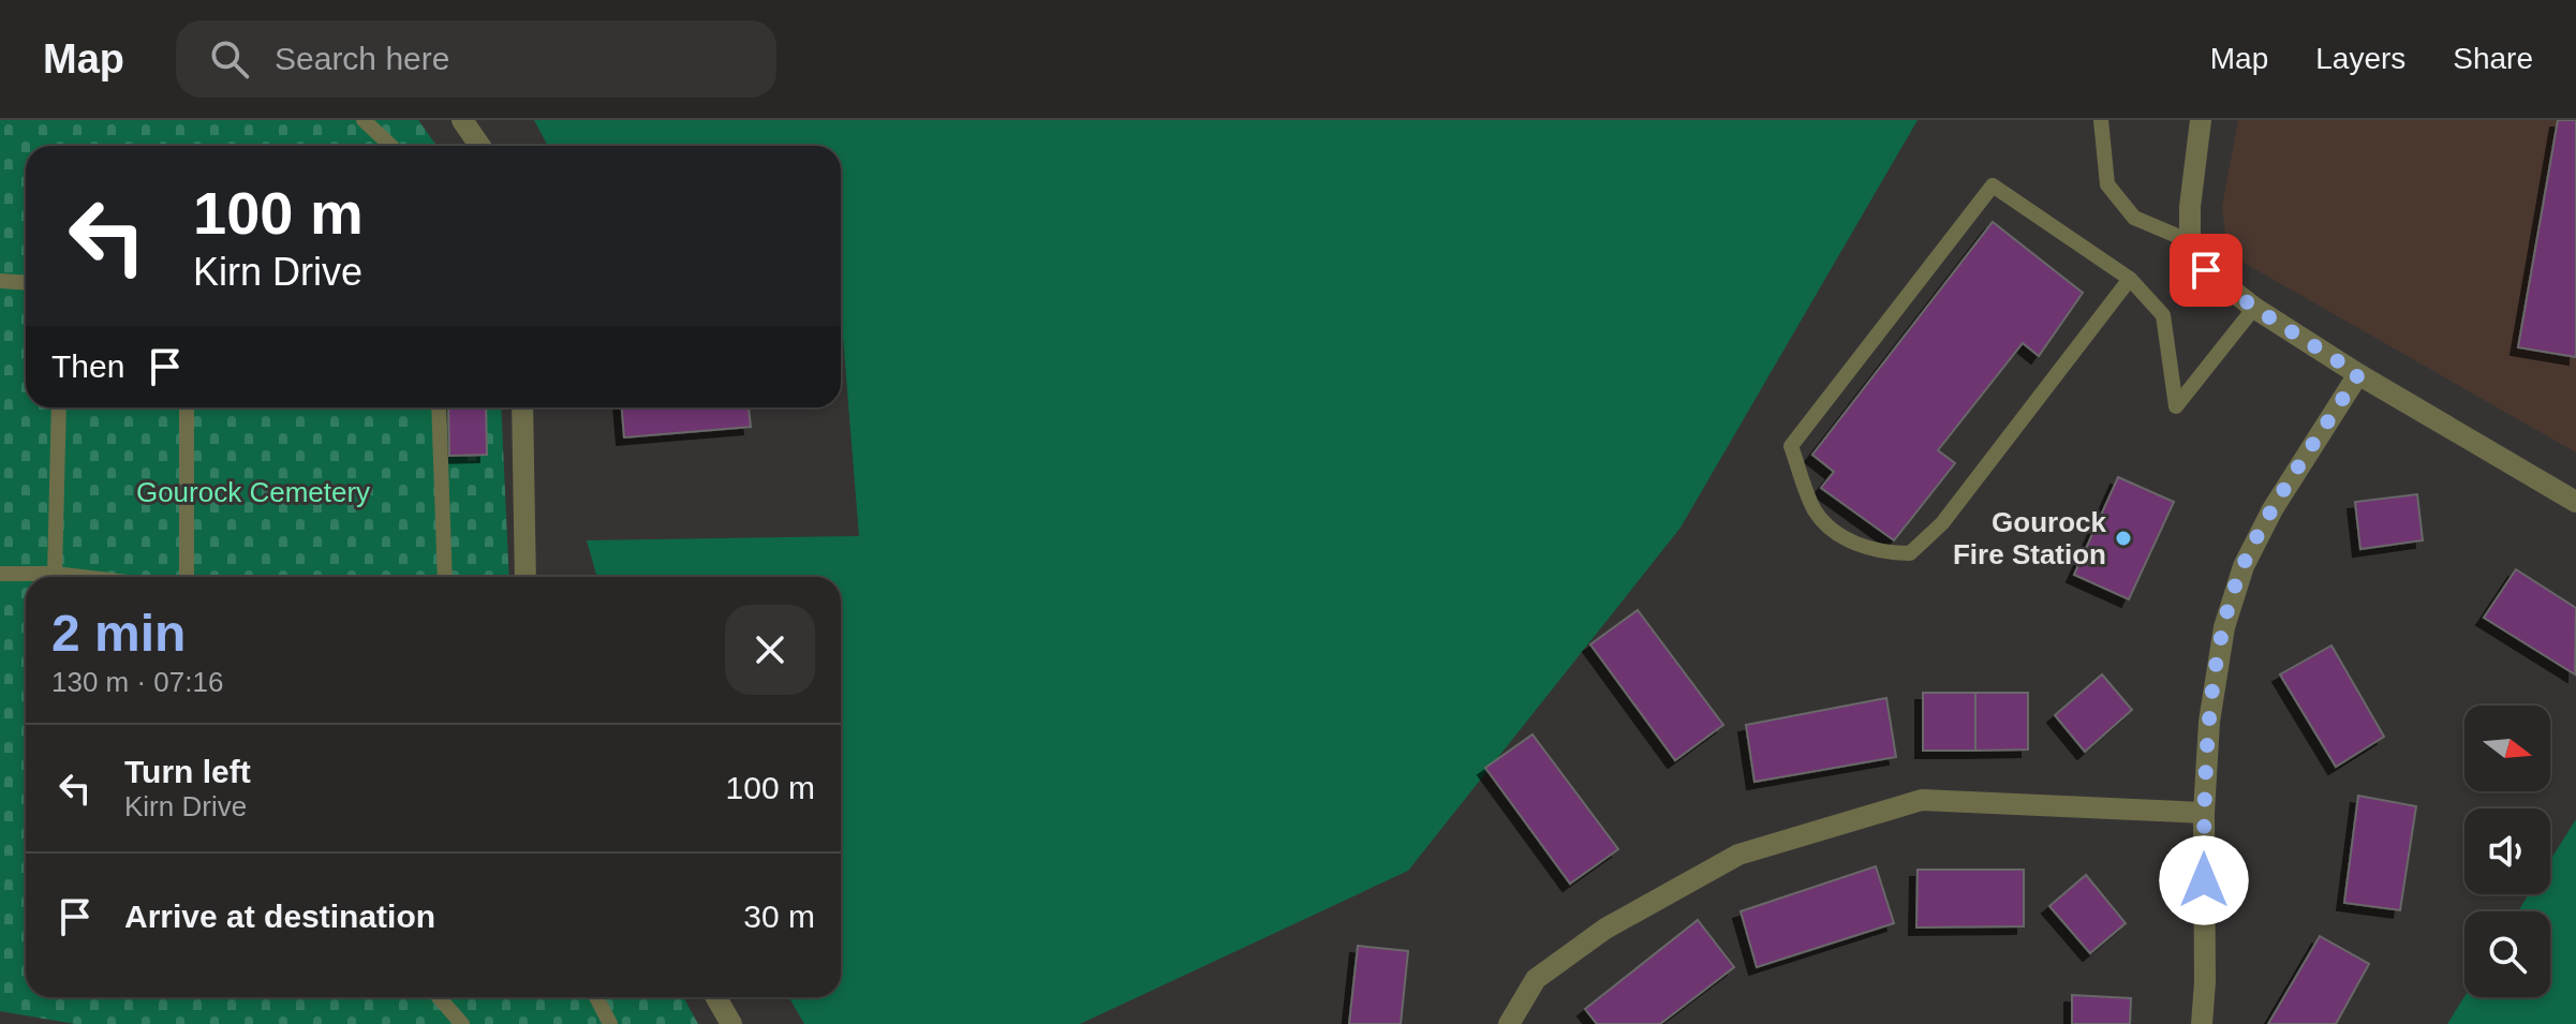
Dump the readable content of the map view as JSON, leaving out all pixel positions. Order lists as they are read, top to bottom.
{
  "parks": ["Gourock Cemetery"],
  "places": ["Gourock Fire Station"],
  "north": "right",
  "page": {
    "header": "Map",
    "search": "Search here",
    "nav": ["Map", "Layers", "Share"],
    "turn": ["100 m", "Kirn Drive"],
    "then": "Then",
    "heading": ["2 min", "130 m · 07:16"],
    "list": [
      {
        "name": "Turn left",
        "note": "Kirn Drive",
        "value": "100 m"
      },
      {
        "name": "Arrive at destination",
        "value": "30 m"
      }
    ]
  }
}
